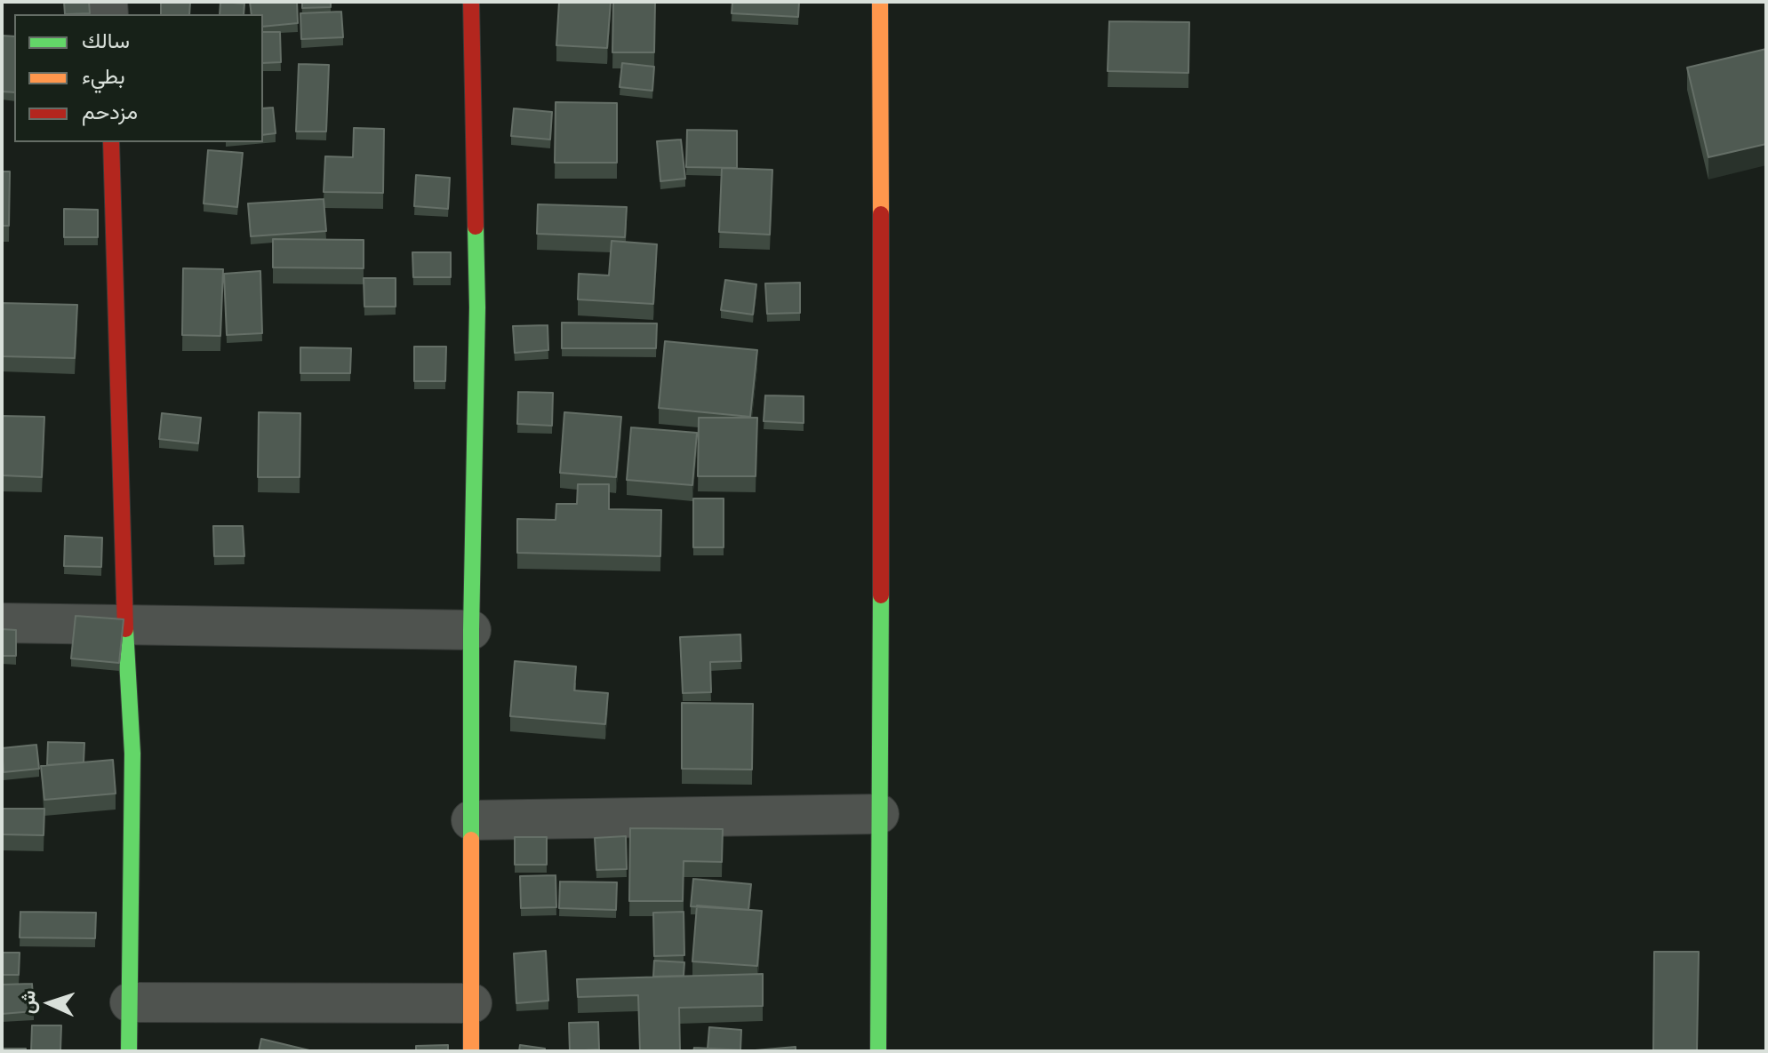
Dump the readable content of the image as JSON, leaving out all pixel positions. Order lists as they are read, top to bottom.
{
  "legend": ["سالك", "بطيء", "مزدحم"],
  "north": "left"
}
